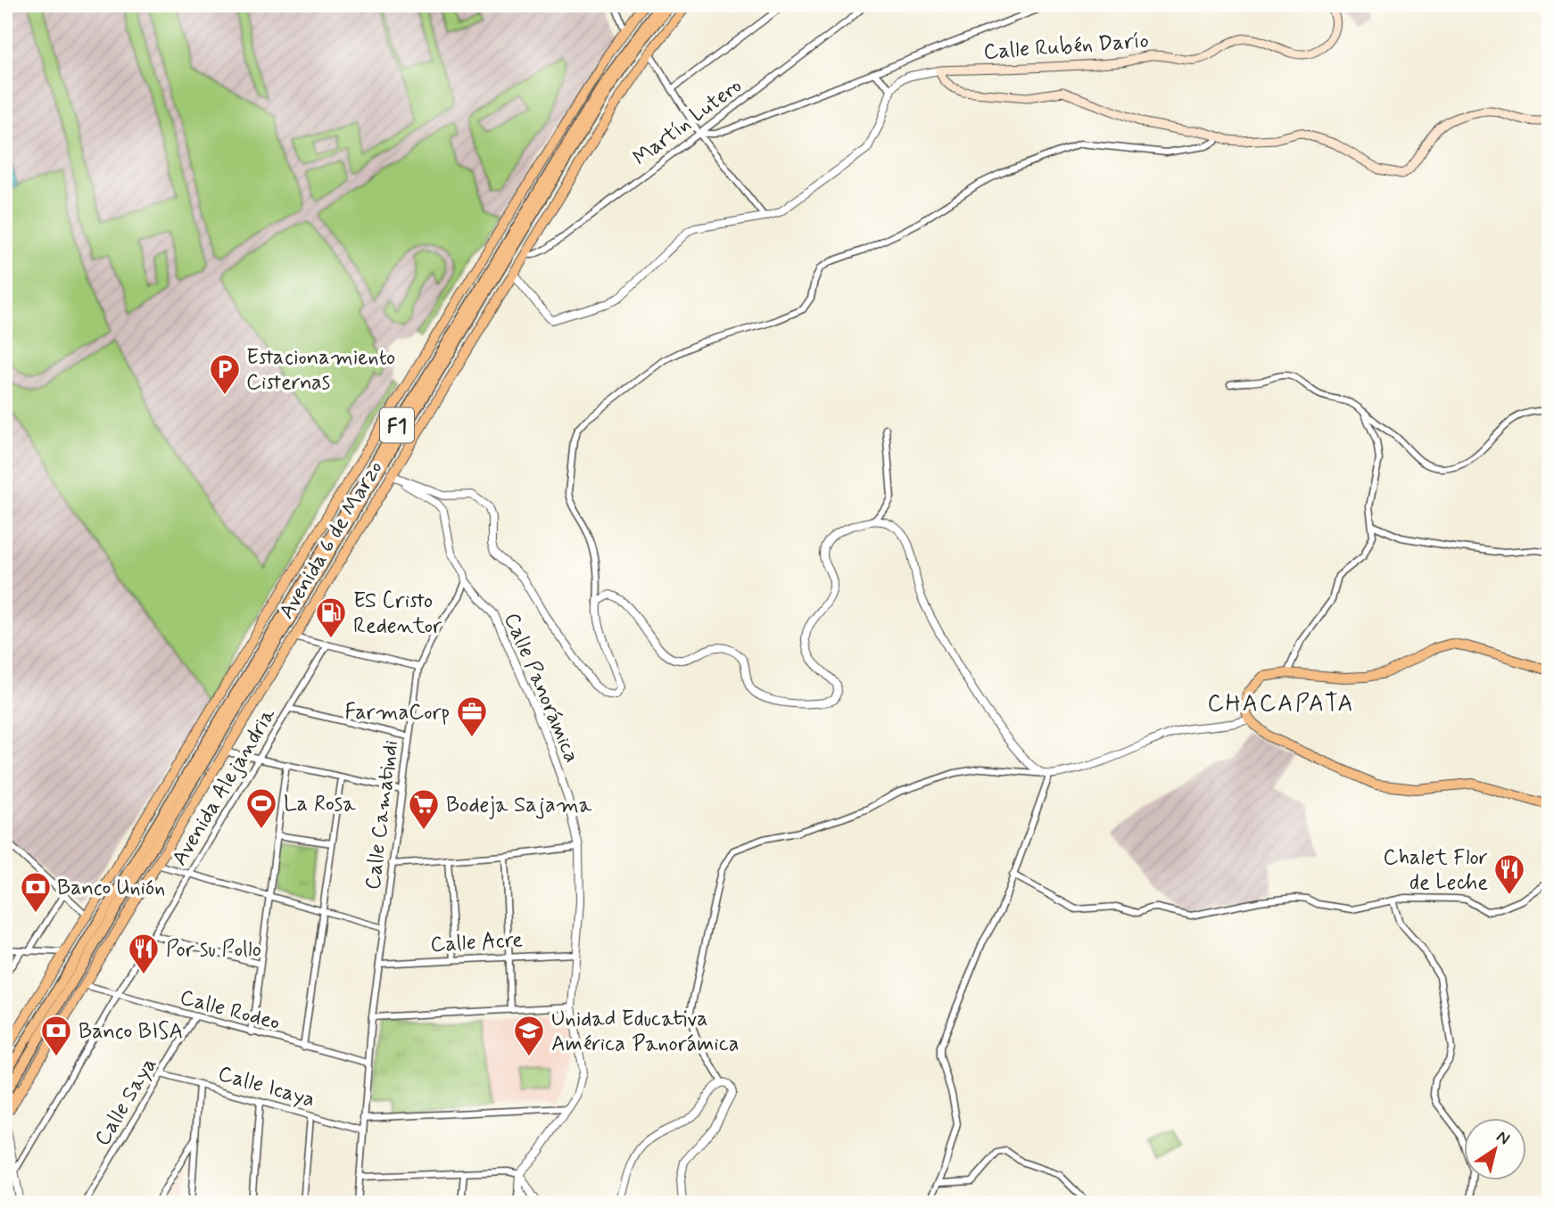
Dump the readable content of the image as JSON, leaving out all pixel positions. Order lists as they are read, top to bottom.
{
  "streets": {
    "highway": ["F1", "Avenida 6 de Marzo"],
    "main road": ["Calle Rubén Darío"],
    "street": [
      "Martín Lutero",
      "Calle Panorámica",
      "Avenida Alejandria",
      "Calle Camatindi",
      "Calle Acre",
      "Calle Rodeo",
      "Calle Icaya",
      "Calle Saya"
    ]
  },
  "crossings": [
    ["Martín Lutero", "Avenida 6 de Marzo"],
    ["Avenida 6 de Marzo", "Calle Rodeo"],
    ["Calle Panorámica", "Calle Camatindi"],
    ["Calle Panorámica", "Calle Acre"],
    ["Avenida Alejandria", "Calle Rodeo"],
    ["Calle Camatindi", "Calle Acre"],
    ["Calle Camatindi", "Calle Rodeo"],
    ["Calle Camatindi", "Calle Icaya"],
    ["Calle Rodeo", "Calle Saya"],
    ["Calle Icaya", "Calle Saya"]
  ],
  "districts": ["CHACAPATA"],
  "places": {
    "parking": ["Estacionamiento Cisternas"],
    "fuel station": ["ES Cristo Redentor"],
    "office": ["FarmaCorp"],
    "sports": ["La Rosa"],
    "supermarket": ["Bodeja Sajama"],
    "restaurant": ["Chalet Flor de Leche", "Por su Pollo"],
    "bank": ["Banco Unión", "Banco BISA"],
    "school or university": ["Unidad Educativa América Panorámica"]
  },
  "north": "top right"
}
